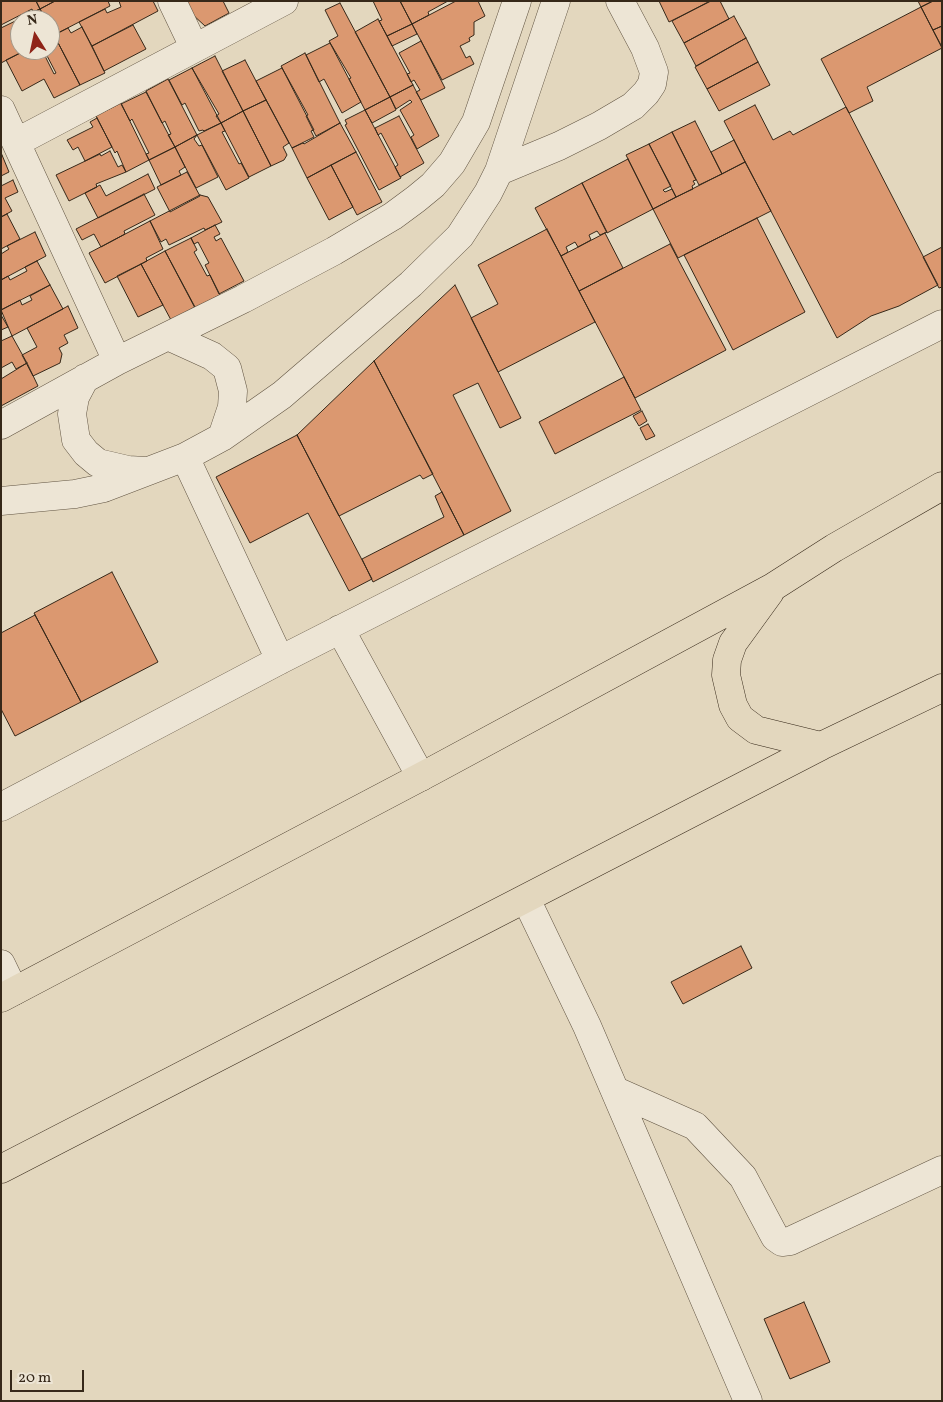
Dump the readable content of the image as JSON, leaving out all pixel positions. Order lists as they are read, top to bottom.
{
  "scale_bar": "20 m",
  "north": "top"
}
